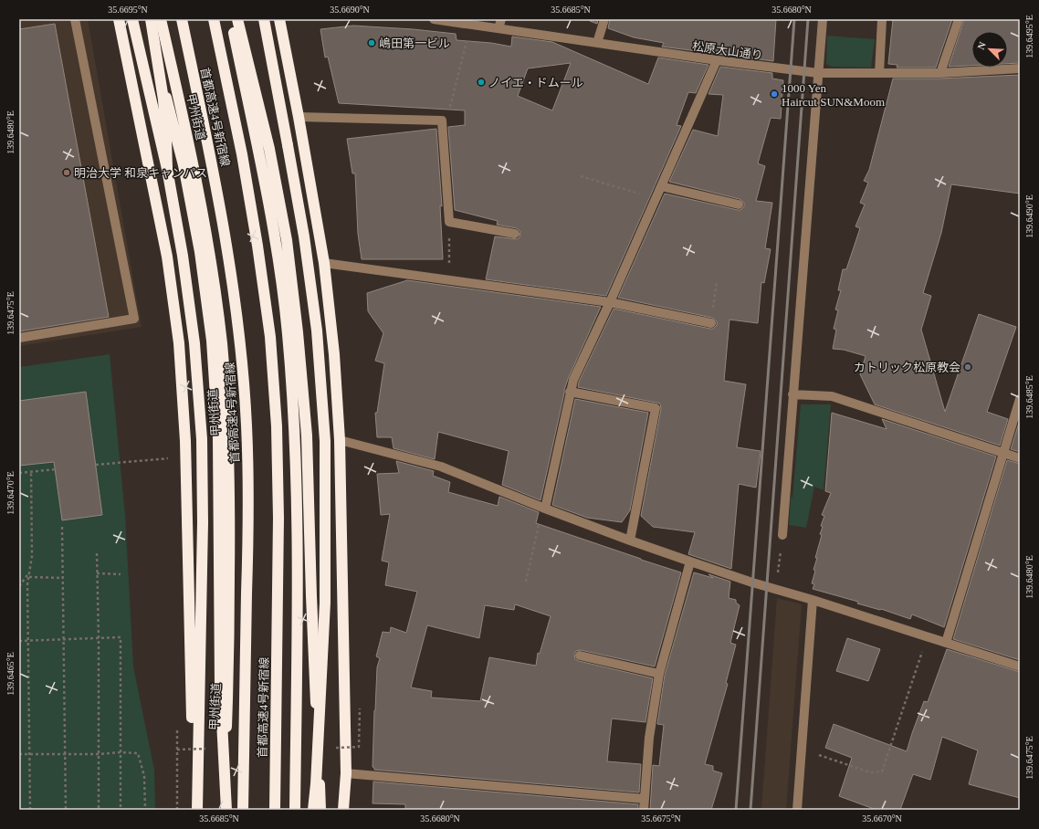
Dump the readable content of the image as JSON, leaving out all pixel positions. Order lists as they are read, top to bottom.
{
  "streets": {
    "highway": ["甲州街道", "首都高速4号新宿線"],
    "street": ["松原大山通り"]
  },
  "places": [
    "嶋田第一ビル",
    "ノイエ・ドムール",
    "1000 Yen Haircut SUN&Moom",
    "明治大学 和泉キャンパス",
    "カトリック松原教会"
  ],
  "north": "top left",
  "coordinates": [
    "35.6695°N",
    "35.6690°N",
    "35.6685°N",
    "35.6680°N",
    "139.6495°E",
    "139.6480°E",
    "139.6490°E",
    "139.6475°E",
    "139.6485°E",
    "139.6470°E",
    "139.6465°E",
    "35.6675°N",
    "35.6670°N"
  ]
}
